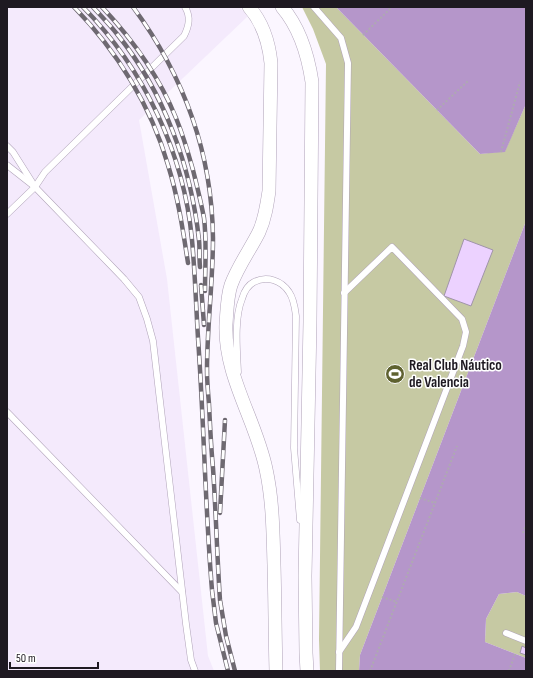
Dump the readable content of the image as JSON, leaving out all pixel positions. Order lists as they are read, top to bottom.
{
  "places": {
    "sports": ["Real Club Náutico de Valencia"]
  },
  "scale_bar": "50 m"
}
